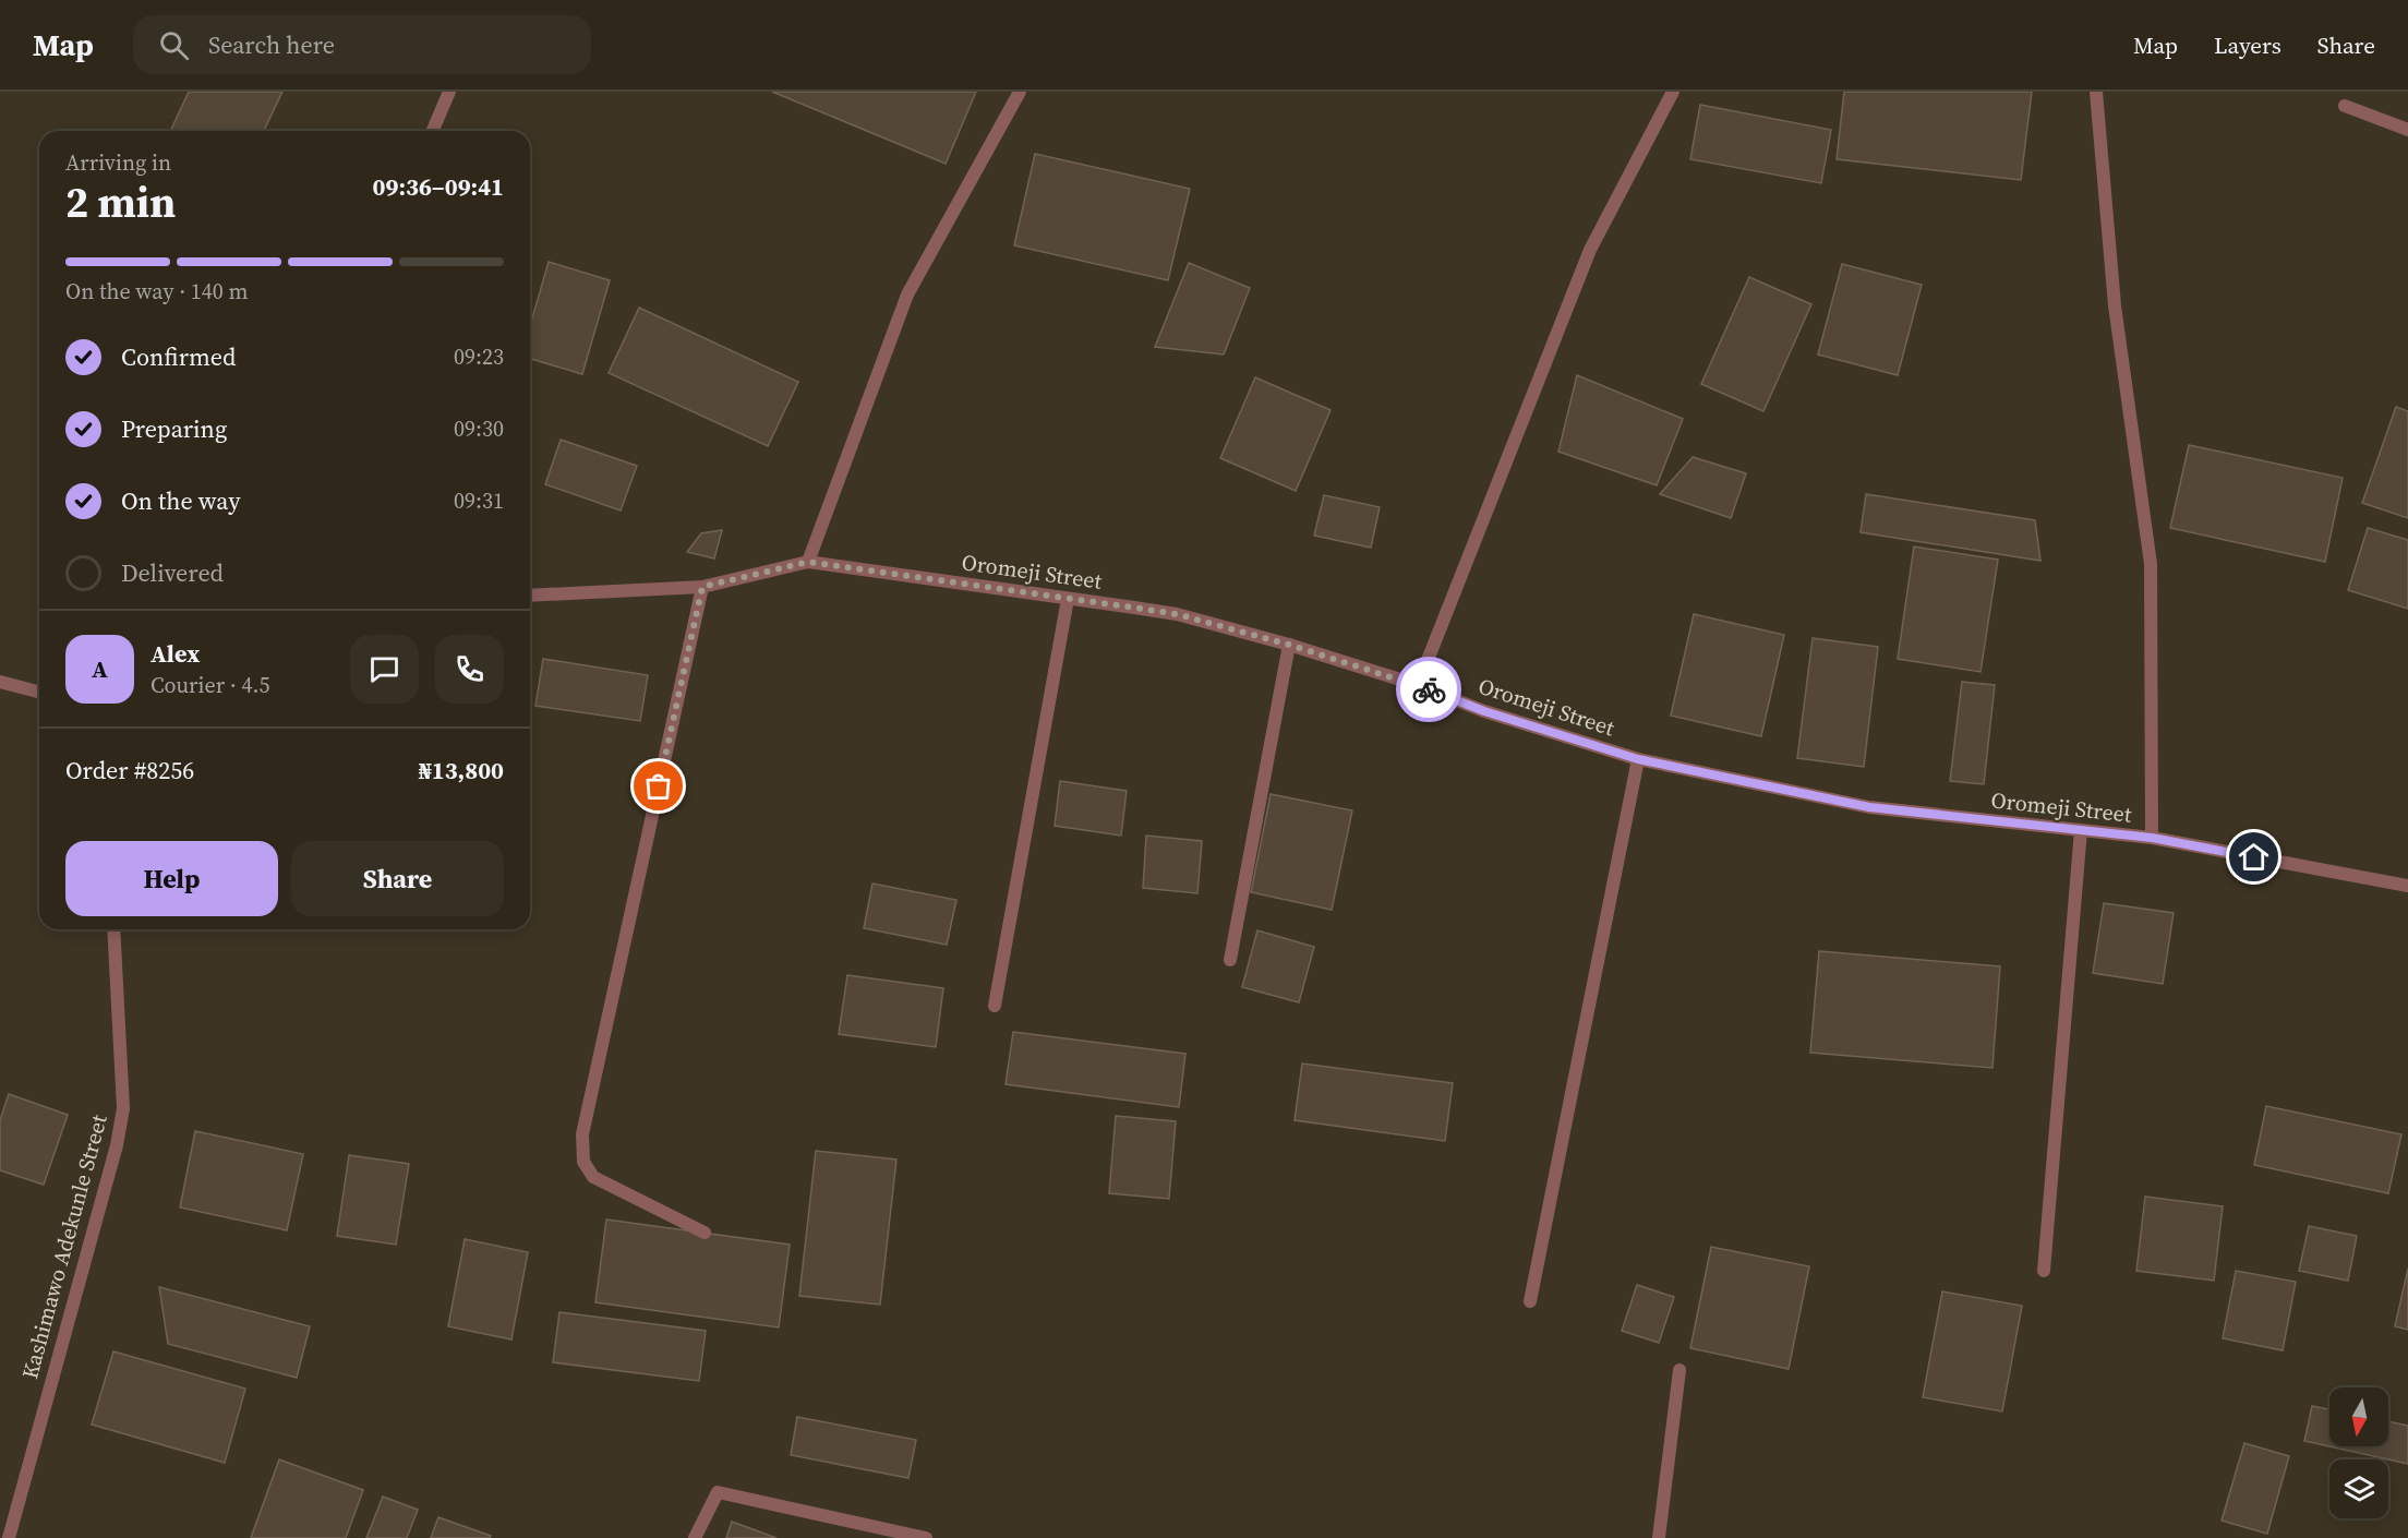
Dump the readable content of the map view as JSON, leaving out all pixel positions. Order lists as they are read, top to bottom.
{
  "streets": {
    "street": ["Oromeji Street", "Kashimawo Adekunle Street"]
  },
  "north": "bottom",
  "page": {
    "header": "Map",
    "search": "Search here",
    "nav": ["Map", "Layers", "Share"],
    "heading": ["2 min", "Arriving in", "09:36–09:41"],
    "panel": [
      "Alex",
      "Courier · 4.5",
      "Order #8256",
      "₦13,800"
    ],
    "bar": "On the way · 140 m",
    "list": [
      ["Confirmed", "09:23"],
      ["Preparing", "09:30"],
      ["On the way", "09:31"],
      "Delivered"
    ],
    "round": "A",
    "buttons": ["Help", "Share"]
  }
}
